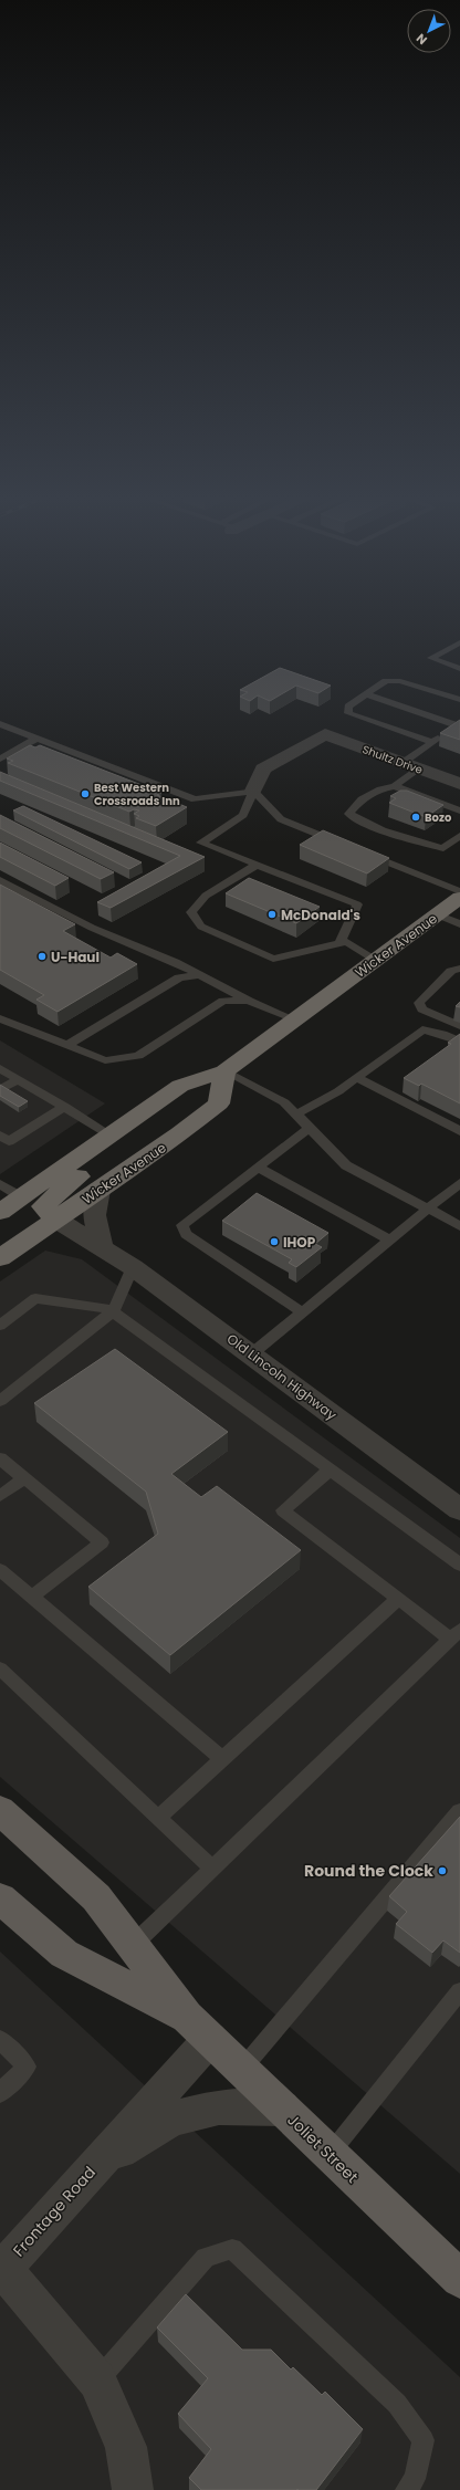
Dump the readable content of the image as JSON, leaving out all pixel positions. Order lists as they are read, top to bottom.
{
  "streets": {
    "highway": ["Wicker Avenue"],
    "main road": ["Joliet Street"],
    "street": ["Shultz Drive", "Old Lincoln Highway", "Frontage Road"]
  },
  "crossings": [
    ["Wicker Avenue", "Old Lincoln Highway"],
    ["Joliet Street", "Frontage Road"]
  ],
  "places": [
    "Best Western Crossroads Inn",
    "Bozo",
    "McDonald's",
    "U-Haul",
    "IHOP",
    "Round the Clock"
  ],
  "north": "bottom left"
}
